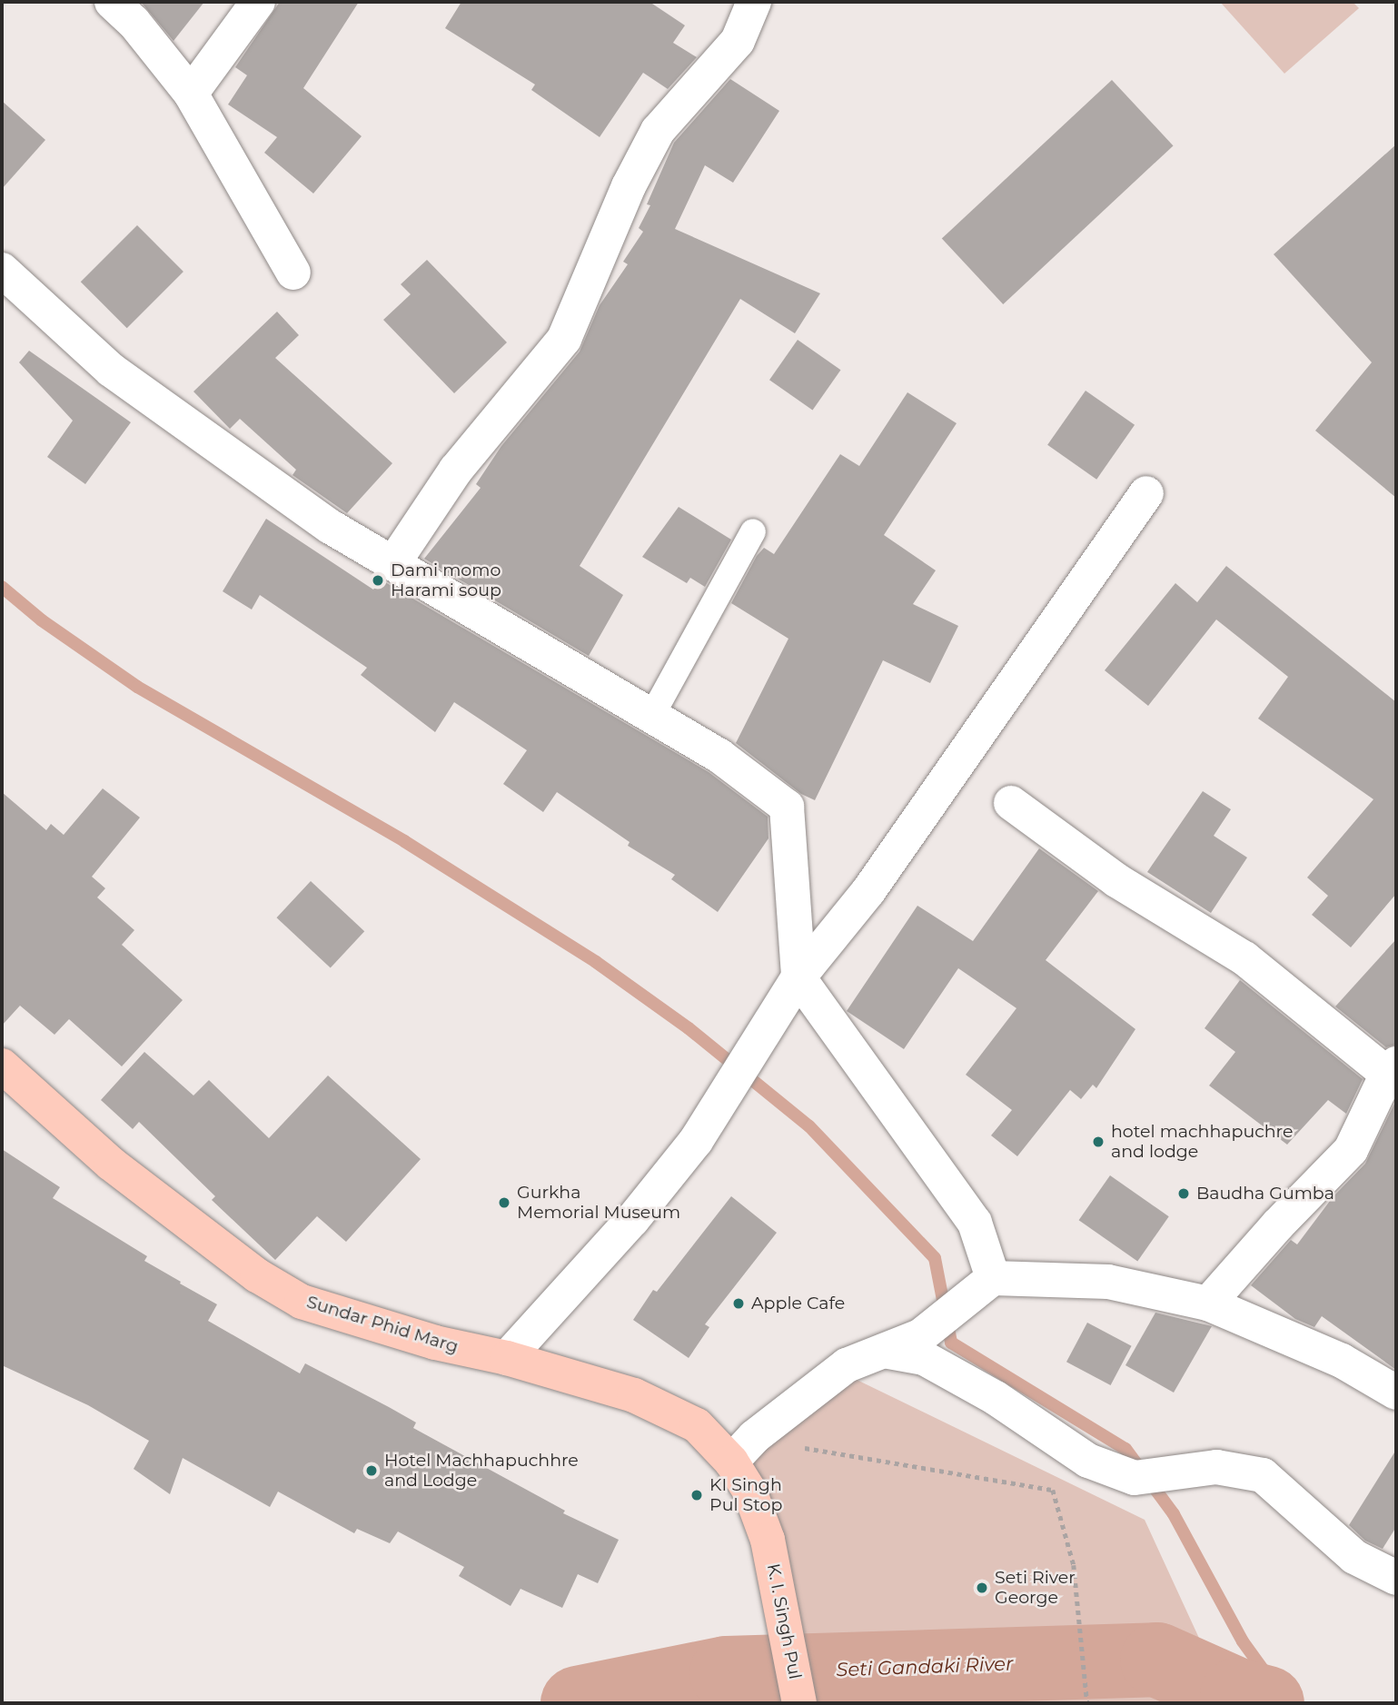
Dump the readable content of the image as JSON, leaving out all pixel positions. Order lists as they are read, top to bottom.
{
  "streets": {
    "main road": ["Sundar Phid Marg", "K. I. Singh Pul"]
  },
  "crossings": [
    ["Sundar Phid Marg", "K. I. Singh Pul"]
  ],
  "water": ["Seti Gandaki River"],
  "places": [
    "Dami momo Harami soup",
    "hotel machhapuchre and lodge",
    "Baudha Gumba",
    "Gurkha Memorial Museum",
    "Apple Cafe",
    "Hotel Machhapuchhre and Lodge",
    "KI Singh Pul Stop",
    "Seti River George"
  ]
}
